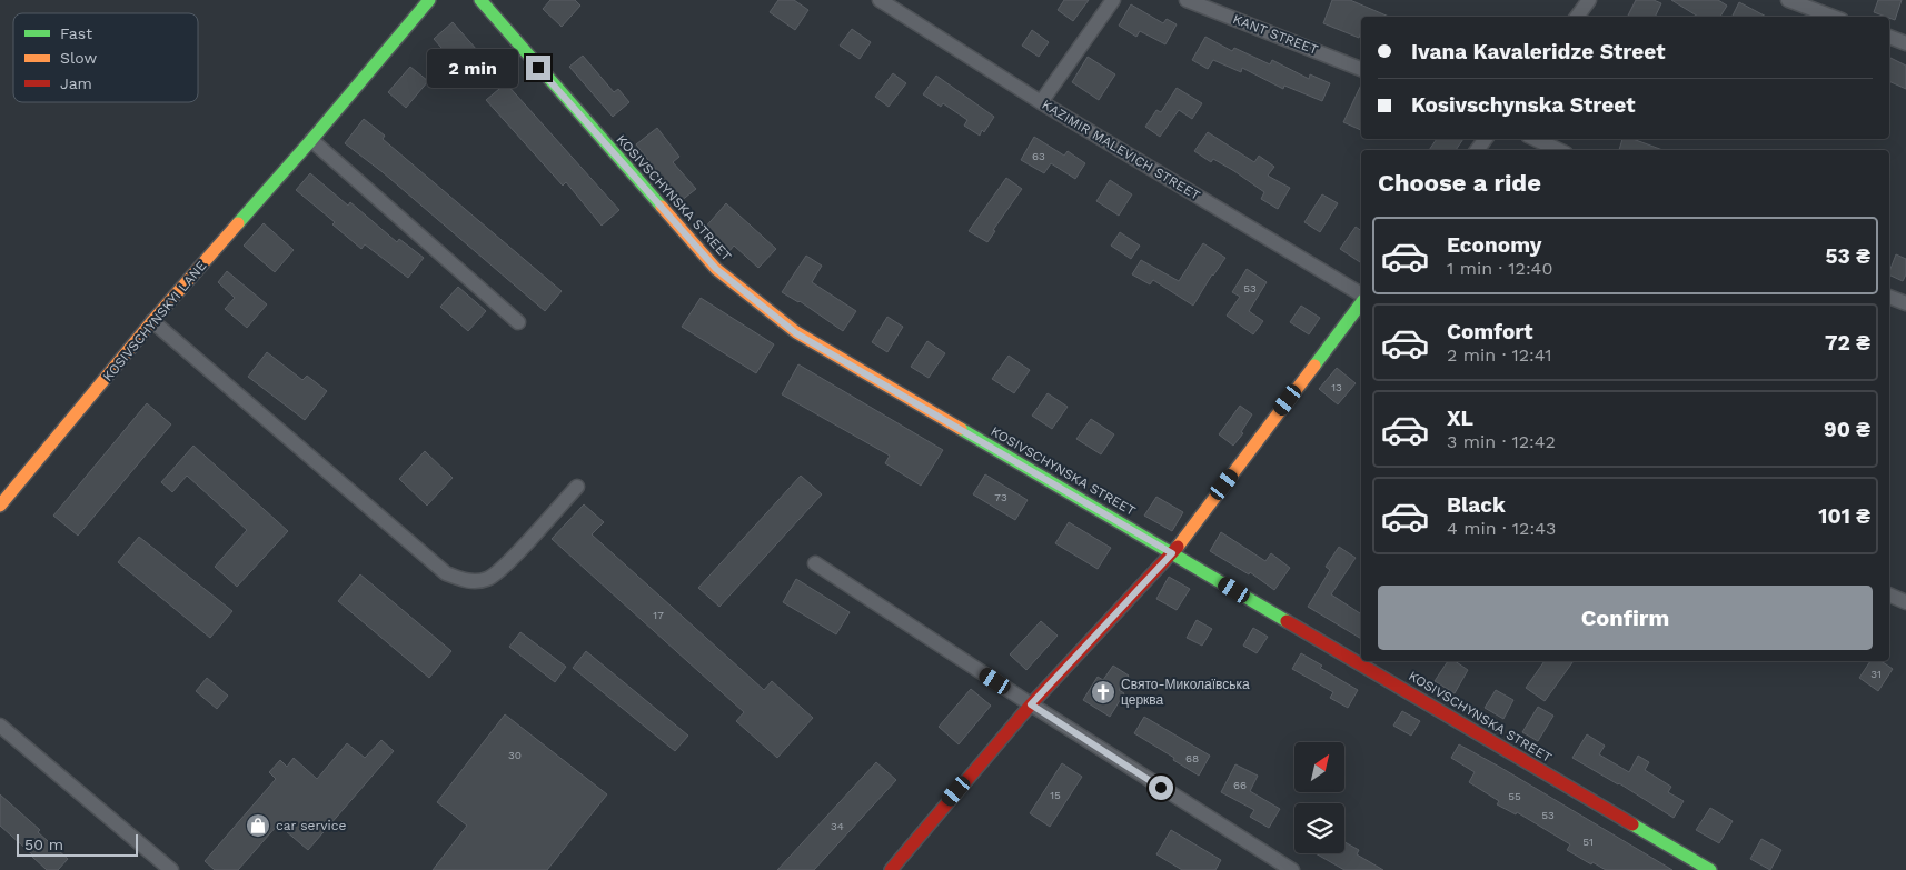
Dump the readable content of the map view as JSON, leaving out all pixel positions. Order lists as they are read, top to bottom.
{
  "streets": {
    "street": [
      "KANT STREET",
      "KAZIMIR MALEVICH STREET",
      "KOSIVSCHYNSKA STREET",
      "KOSIVSCHYNSKYI LANE"
    ]
  },
  "places": {
    "church": ["Свято-Миколаївська церква"],
    "shop": ["car service"]
  },
  "house_numbers": [
    "63",
    "53",
    "13",
    "73",
    "17",
    "31",
    "30",
    "68",
    "66",
    "15",
    "55",
    "53",
    "34",
    "51"
  ],
  "legend": ["Fast", "Slow", "Jam"],
  "scale_bar": "50 m",
  "north": "top right",
  "page": {
    "banner": ["Ivana Kavaleridze Street", "Kosivschynska Street"],
    "bubble": "2 min",
    "heading": "Choose a ride",
    "list": [
      {
        "name": "Economy",
        "note": "1 min · 12:40",
        "value": "53 ₴"
      },
      {
        "name": "Comfort",
        "note": "2 min · 12:41",
        "value": "72 ₴"
      },
      {
        "name": "XL",
        "note": "3 min · 12:42",
        "value": "90 ₴"
      },
      {
        "name": "Black",
        "note": "4 min · 12:43",
        "value": "101 ₴"
      }
    ],
    "buttons": "Confirm",
    "scale": "50 m"
  }
}
